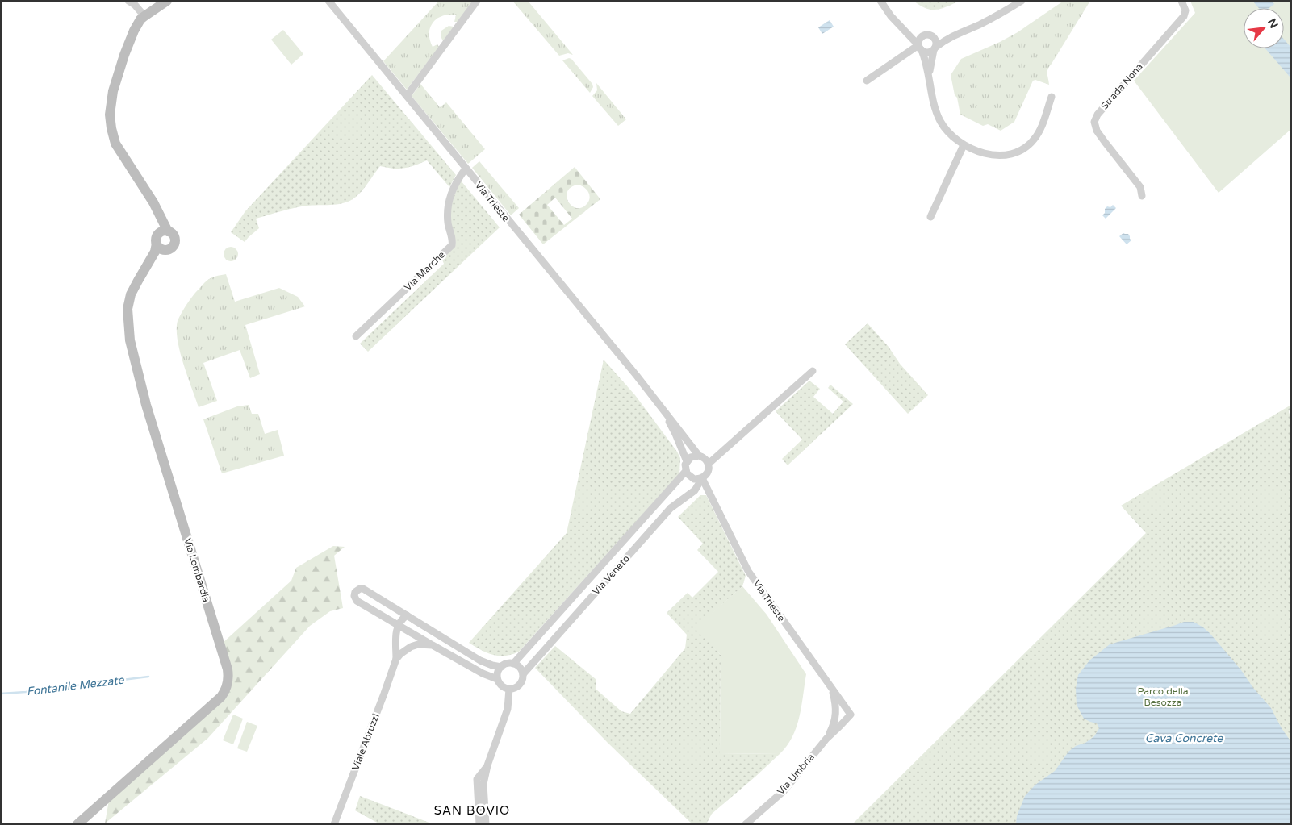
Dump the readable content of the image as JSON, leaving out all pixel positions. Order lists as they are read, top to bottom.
{
  "streets": {
    "street": [
      "Strada Nona",
      "Via Trieste",
      "Via Marche",
      "Via Lombardia",
      "Via Veneto",
      "Viale Abruzzi",
      "Via Umbria"
    ]
  },
  "crossings": [
    ["Via Trieste", "Via Marche"],
    ["Via Trieste", "Via Veneto"],
    ["Via Trieste", "Via Umbria"]
  ],
  "districts": ["SAN BOVIO"],
  "water": ["Fontanile Mezzate", "Cava Concrete"],
  "parks": ["Parco della Besozza"],
  "north": "top right"
}
